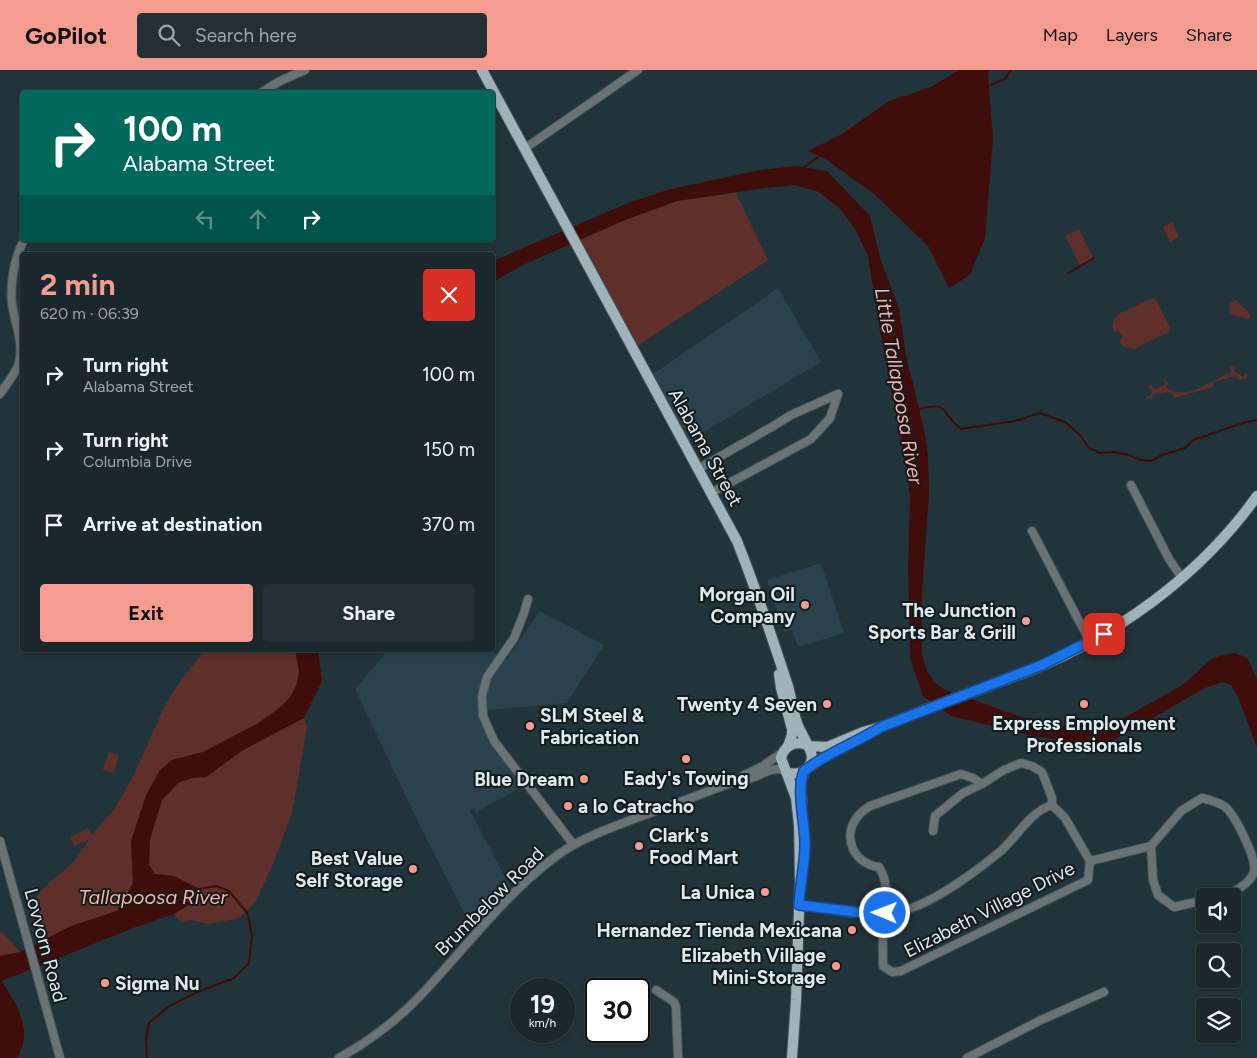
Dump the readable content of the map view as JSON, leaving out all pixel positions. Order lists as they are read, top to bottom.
{
  "streets": {
    "main road": ["Alabama Street"],
    "street": ["Brumbelow Road", "Elizabeth Village Drive", "Lovvorn Road"]
  },
  "crossings": [
    ["Alabama Street", "Brumbelow Road"]
  ],
  "water": ["Little Tallapoosa River", "Tallapoosa River"],
  "places": [
    "Morgan Oil Company",
    "The Junction Sports Bar & Grill",
    "Twenty 4 Seven",
    "Express Employment Professionals",
    "SLM Steel & Fabrication",
    "Eady's Towing",
    "Blue Dream",
    "a lo Catracho",
    "Clark's Food Mart",
    "Best Value Self Storage",
    "La Unica",
    "Hernandez Tienda Mexicana",
    "Elizabeth Village Mini-Storage",
    "Sigma Nu"
  ],
  "page": {
    "header": "GoPilot",
    "search": "Search here",
    "nav": ["Map", "Layers", "Share"],
    "turn": ["100 m", "Alabama Street"],
    "heading": ["2 min", "620 m · 06:39"],
    "list": [
      {
        "name": "Turn right",
        "note": "Alabama Street",
        "value": "100 m"
      },
      {
        "name": "Turn right",
        "note": "Columbia Drive",
        "value": "150 m"
      },
      {
        "name": "Arrive at destination",
        "value": "370 m"
      }
    ],
    "buttons": ["Exit", "Share"],
    "speed": "19 km/h",
    "limit": "30"
  }
}
